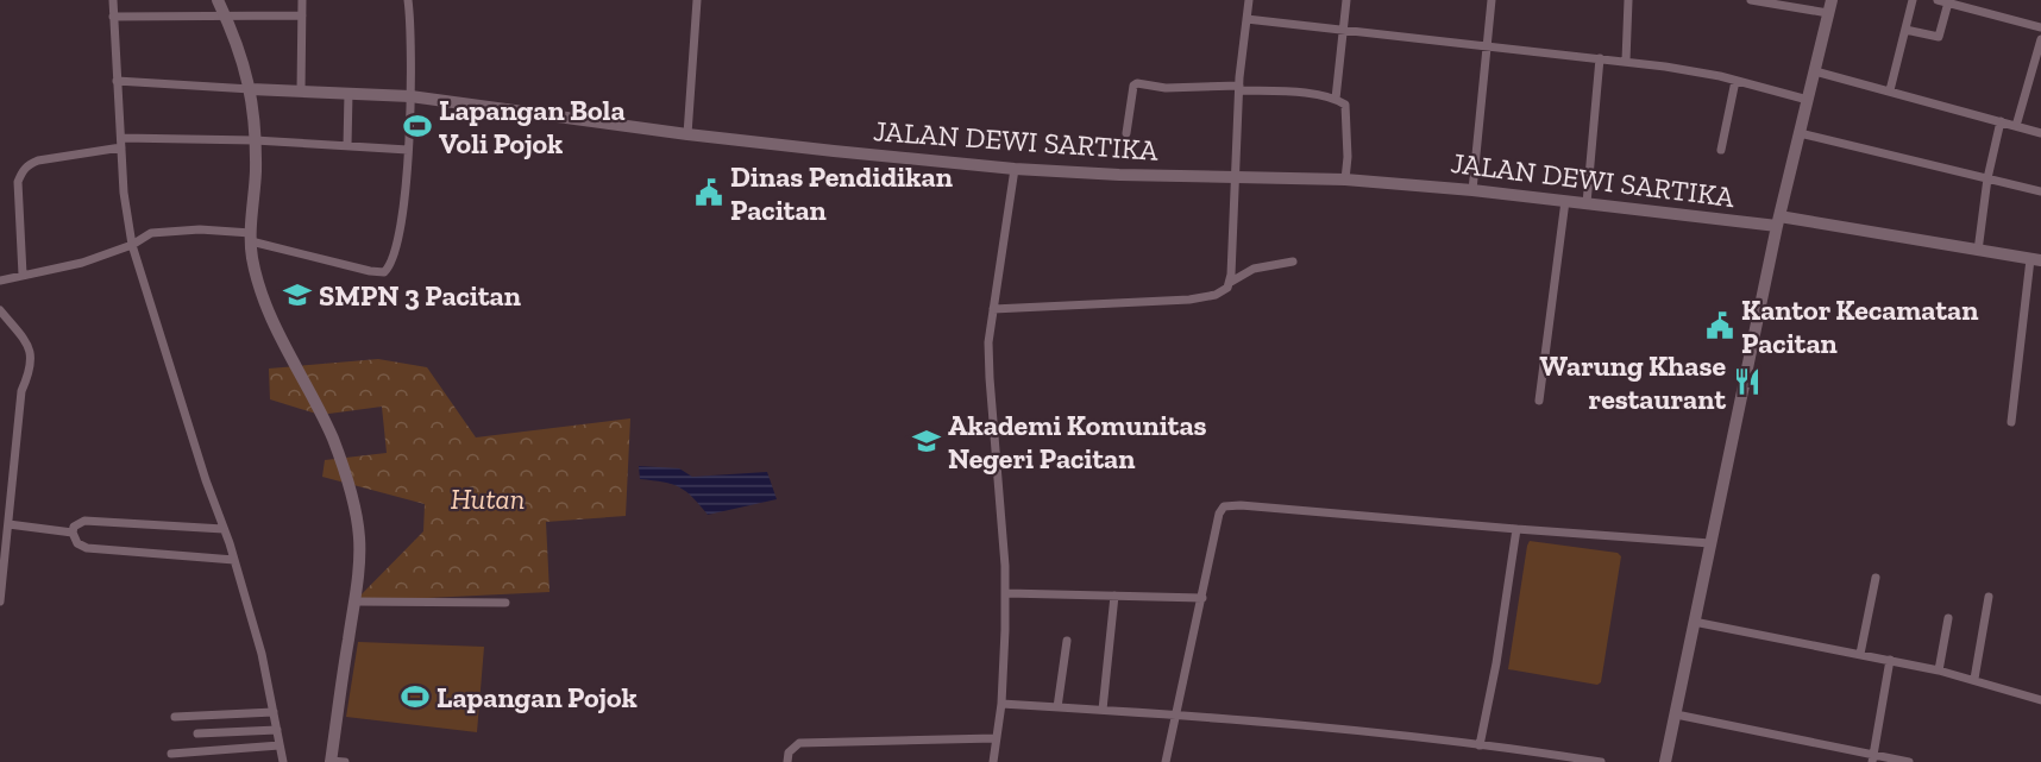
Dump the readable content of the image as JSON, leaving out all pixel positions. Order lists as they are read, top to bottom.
{
  "streets": {
    "street": ["JALAN DEWI SARTIKA"]
  },
  "parks": ["Hutan"],
  "places": {
    "sports": ["Lapangan Bola Voli Pojok", "Lapangan Pojok"],
    "public building": ["Dinas Pendidikan Pacitan", "Kantor Kecamatan Pacitan"],
    "school or university": ["SMPN 3 Pacitan", "Akademi Komunitas Negeri Pacitan"],
    "restaurant": ["Warung Khase restaurant"]
  }
}
